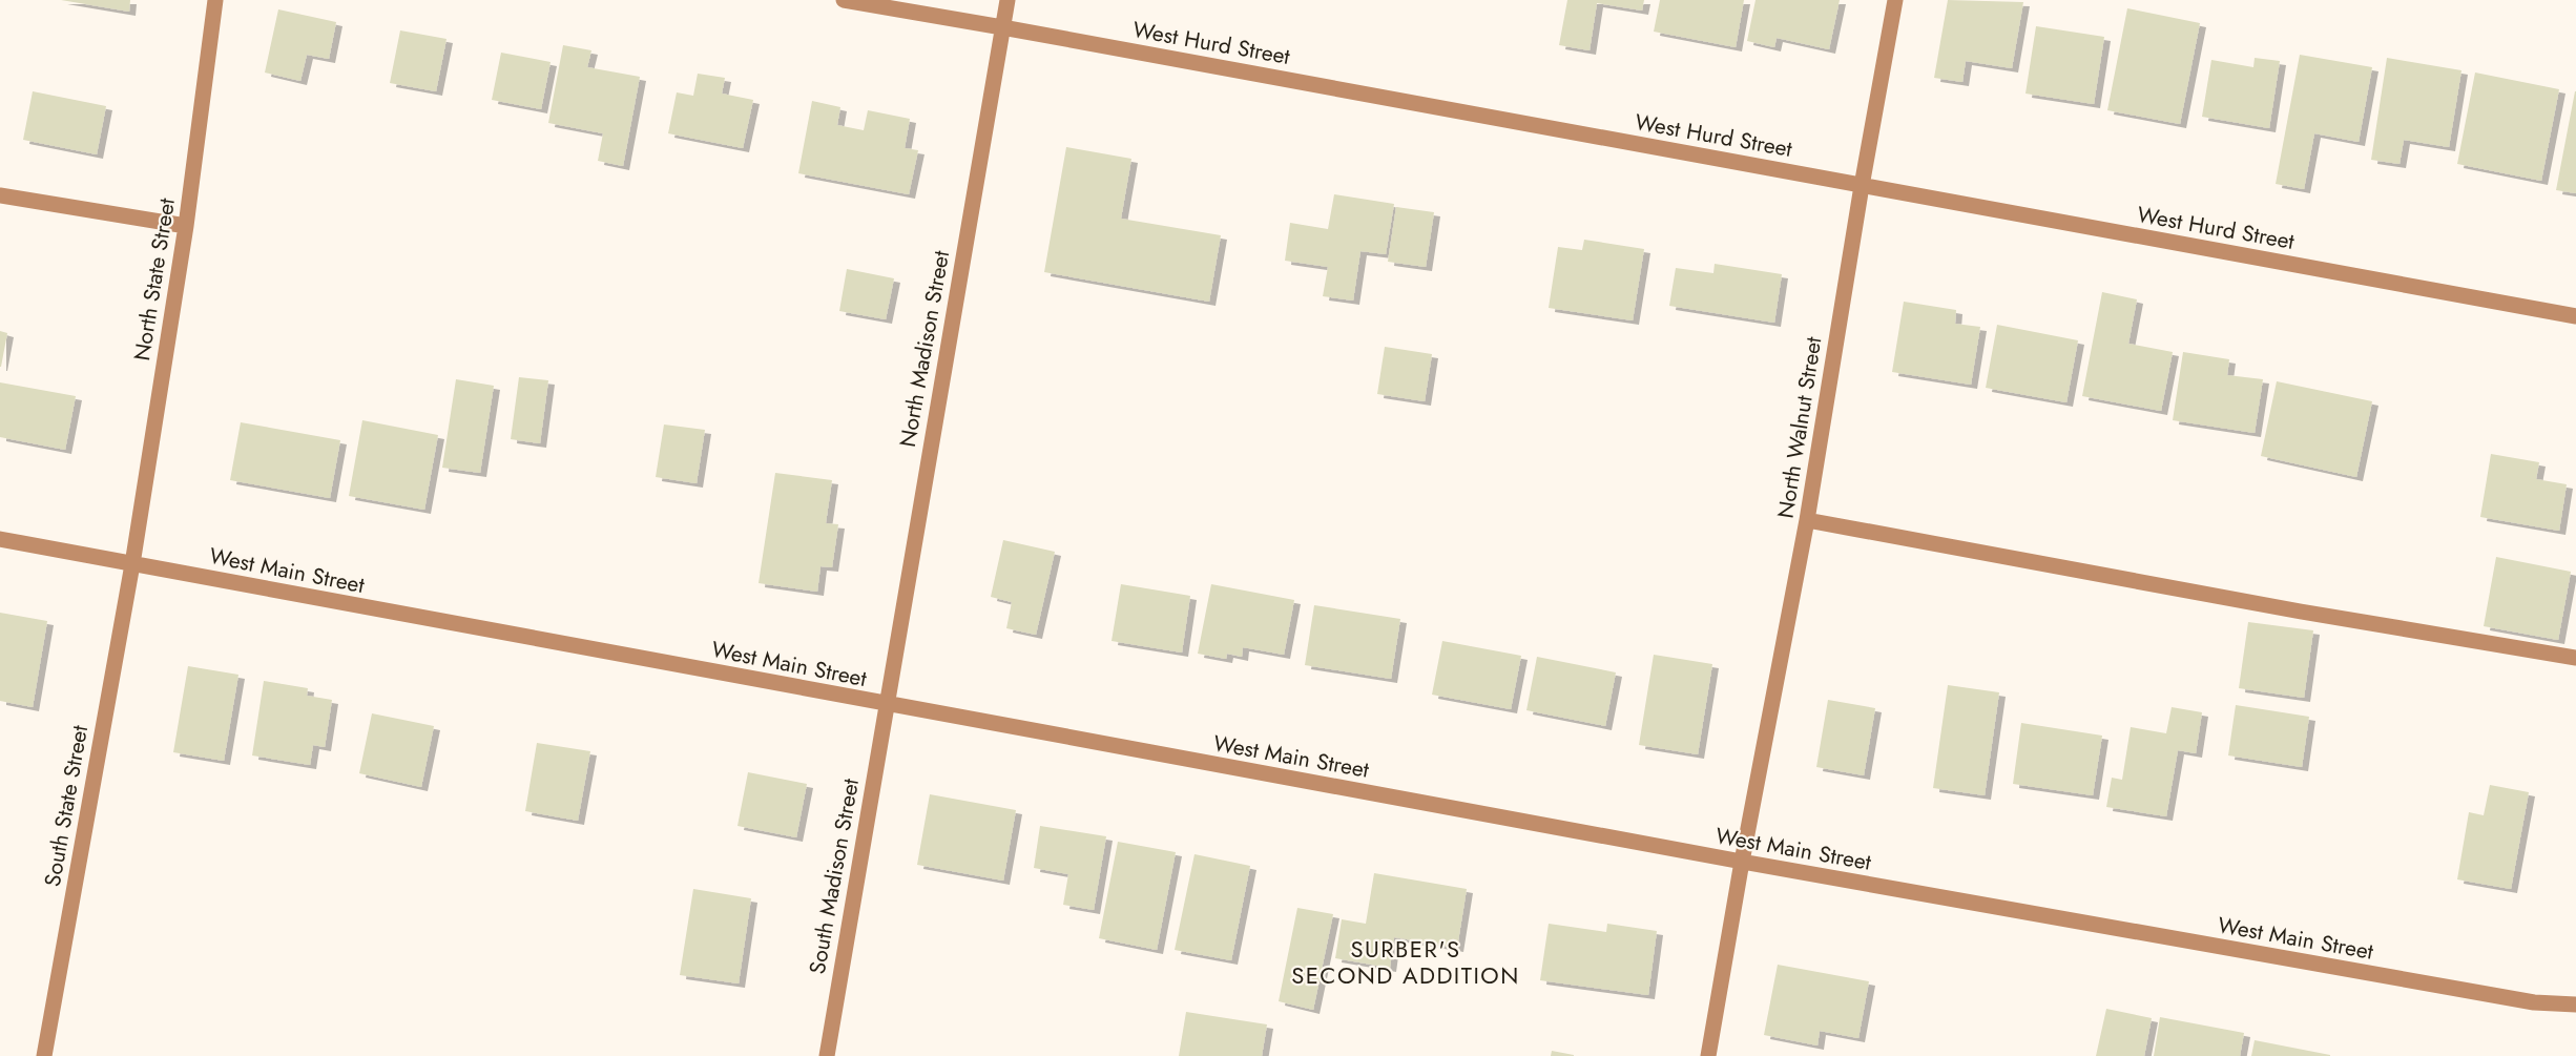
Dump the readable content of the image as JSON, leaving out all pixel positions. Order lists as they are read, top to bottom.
{
  "streets": {
    "street": [
      "West Hurd Street",
      "North State Street",
      "North Madison Street",
      "North Walnut Street",
      "West Main Street",
      "South State Street",
      "South Madison Street"
    ]
  },
  "crossings": [
    ["West Hurd Street", "North Madison Street"],
    ["West Hurd Street", "North Walnut Street"],
    ["North State Street", "West Main Street"],
    ["North State Street", "South State Street"],
    ["North Madison Street", "West Main Street"],
    ["North Madison Street", "South Madison Street"],
    ["North Walnut Street", "West Main Street"],
    ["West Main Street", "South State Street"],
    ["West Main Street", "South Madison Street"]
  ],
  "districts": ["SURBER'S SECOND ADDITION"]
}
